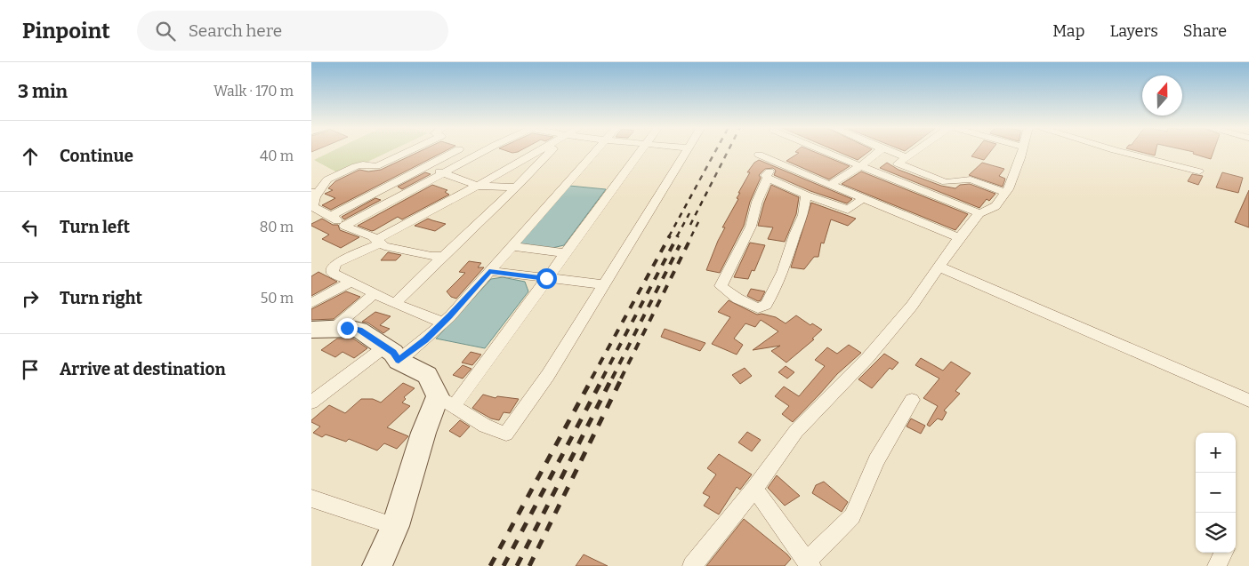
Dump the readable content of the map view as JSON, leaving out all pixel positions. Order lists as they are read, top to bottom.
{
  "north": "top",
  "page": {
    "header": "Pinpoint",
    "search": "Search here",
    "nav": ["Map", "Layers", "Share"],
    "heading": ["3 min", "Walk · 170 m"],
    "list": [
      ["Continue", "40 m"],
      ["Turn left", "80 m"],
      ["Turn right", "50 m"],
      "Arrive at destination"
    ],
    "map_buttons": ["+", "−"]
  }
}
